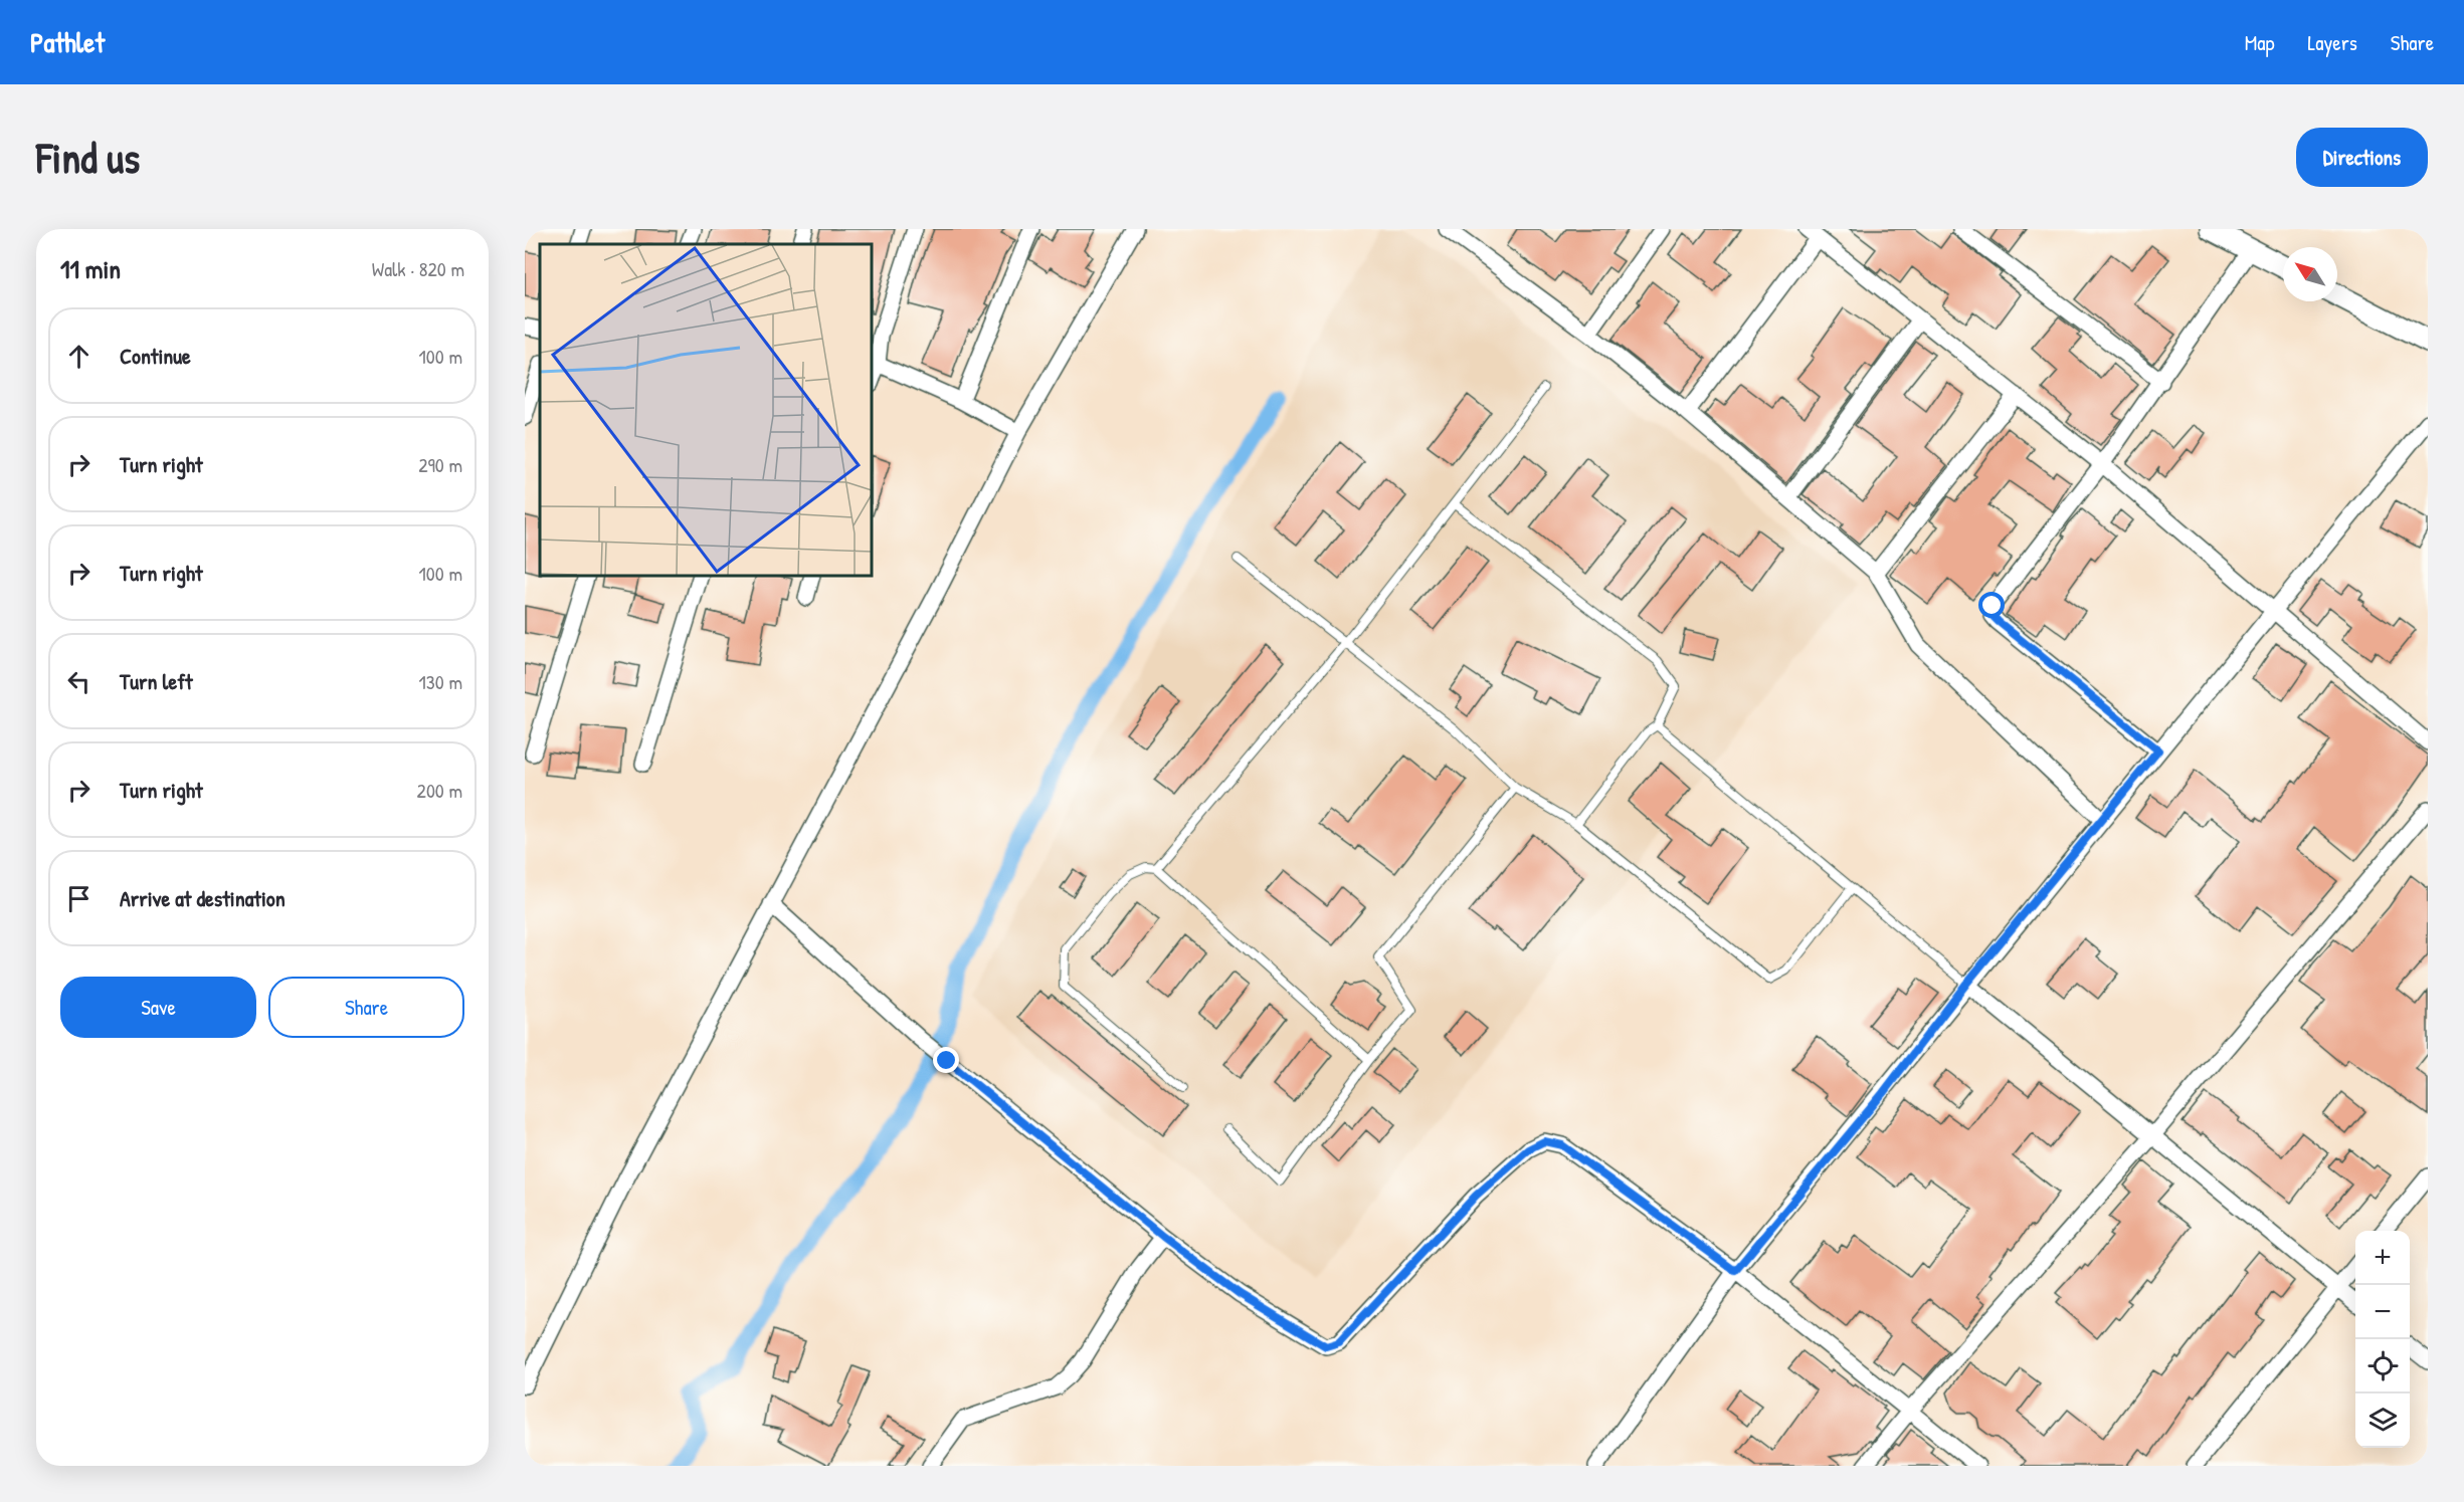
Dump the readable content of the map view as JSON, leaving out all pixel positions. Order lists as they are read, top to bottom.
{
  "north": "top left",
  "page": {
    "header": "Pathlet",
    "nav": ["Map", "Layers", "Share"],
    "buttons": [
      "Directions",
      ["Save", "Share"]
    ],
    "title": "Find us",
    "heading": ["11 min", "Walk · 820 m"],
    "list": [
      ["Continue", "100 m"],
      ["Turn right", "290 m"],
      ["Turn right", "100 m"],
      ["Turn left", "130 m"],
      ["Turn right", "200 m"],
      "Arrive at destination"
    ],
    "map_buttons": ["+", "−"]
  }
}
